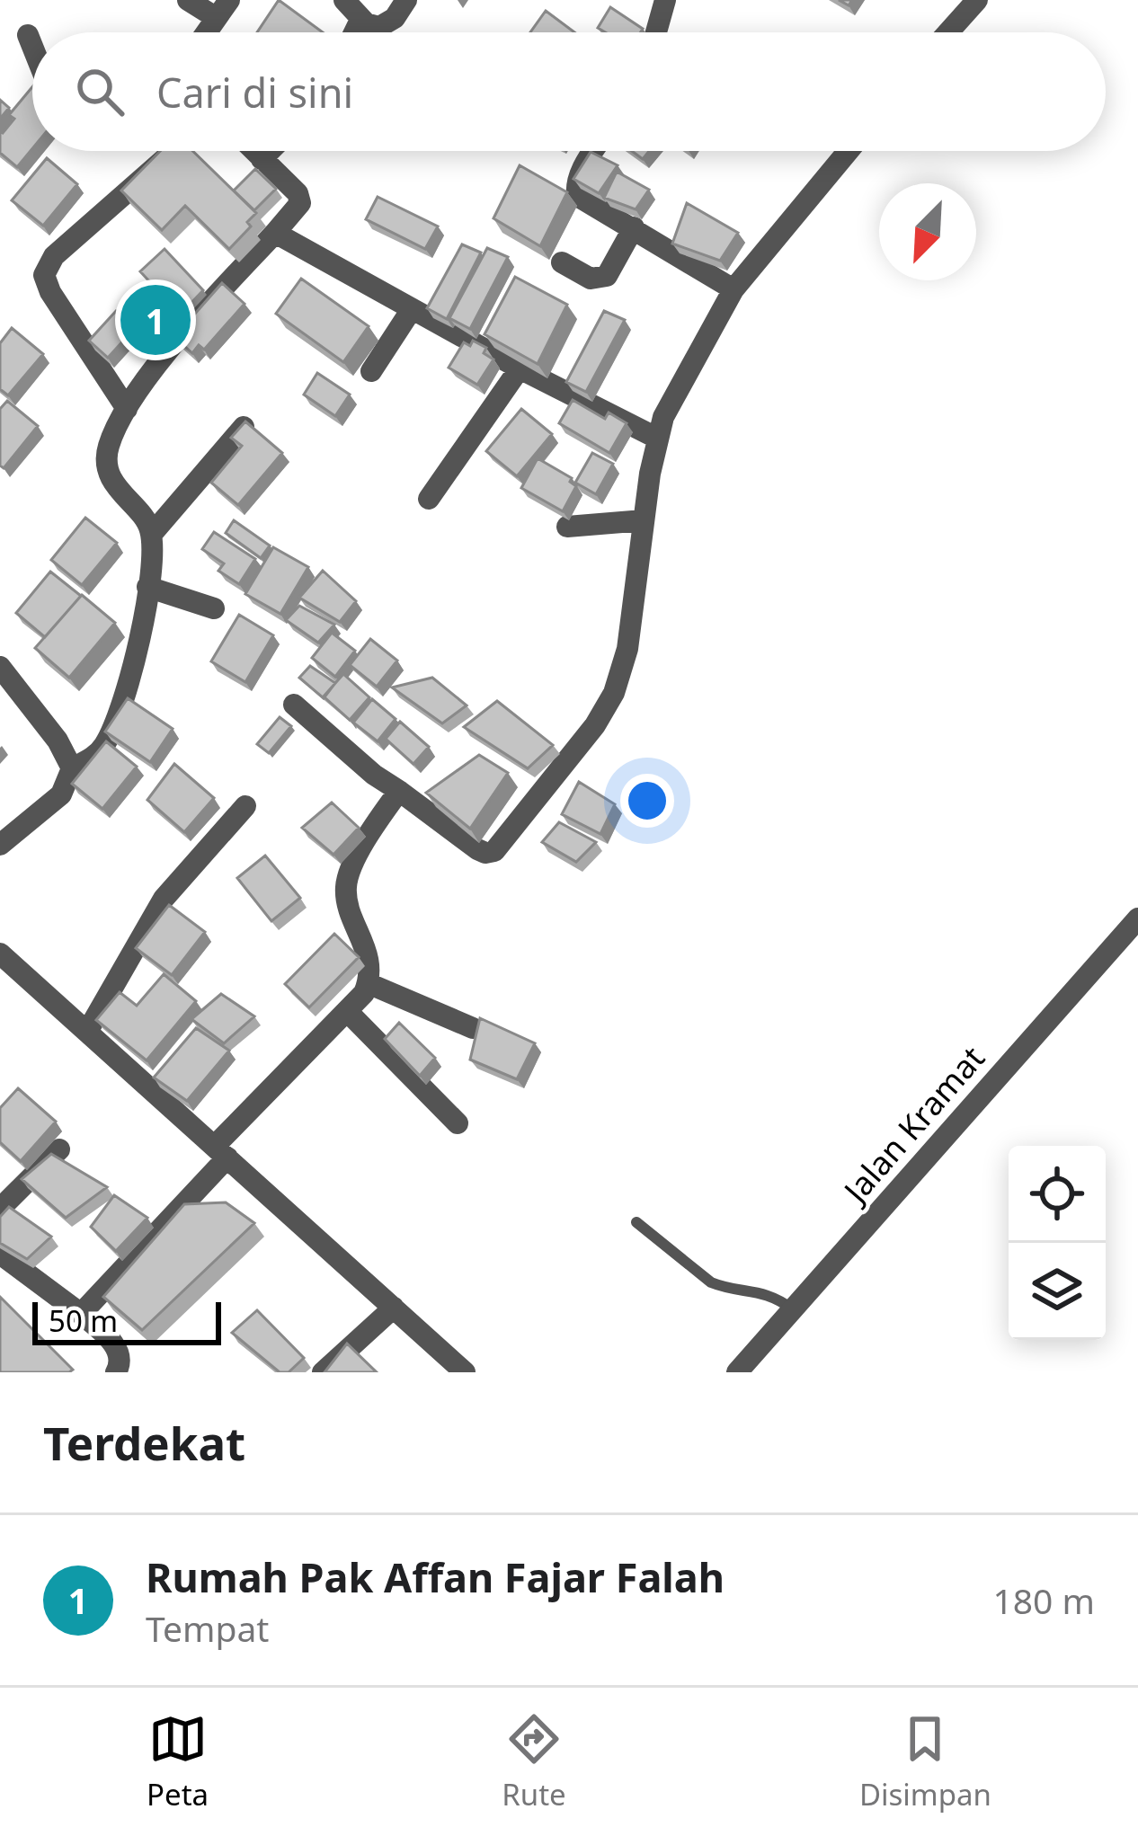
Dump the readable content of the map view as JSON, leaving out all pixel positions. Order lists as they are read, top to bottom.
{
  "streets": {
    "street": ["Jalan Kramat"]
  },
  "scale_bar": "50 m",
  "north": "bottom left",
  "page": {
    "search": "Cari di sini",
    "pins": "1",
    "scale": "50 m",
    "heading": "Terdekat",
    "list": [
      {
        "mark": "1",
        "name": "Rumah Pak Affan Fajar Falah",
        "note": "Tempat",
        "value": "180 m"
      }
    ],
    "nav": ["Peta", "Rute", "Disimpan"]
  }
}
